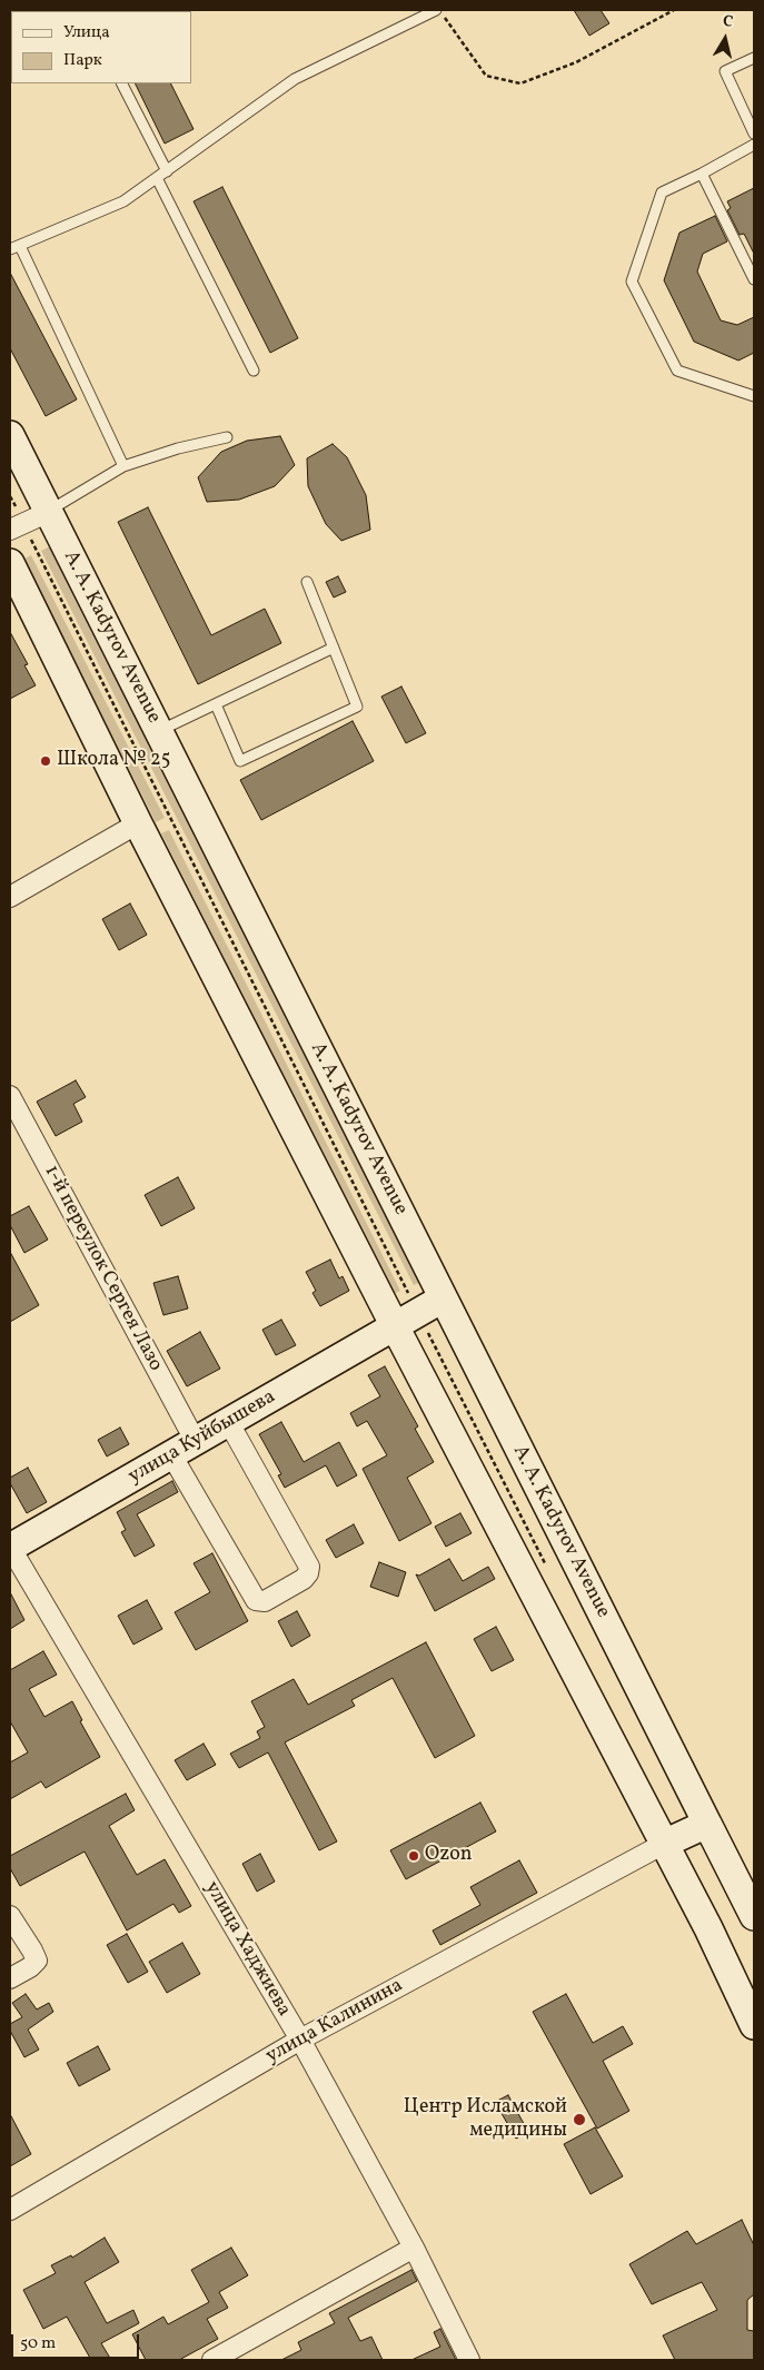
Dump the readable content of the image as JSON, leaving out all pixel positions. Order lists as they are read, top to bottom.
{
  "streets": {
    "street": [
      "A. A. Kadyrov Avenue",
      "1-й переулок Сергея Лазо",
      "улица Куйбышева",
      "улица Хаджиева",
      "улица Калинина"
    ]
  },
  "crossings": [
    ["A. A. Kadyrov Avenue", "улица Куйбышева"],
    ["1-й переулок Сергея Лазо", "улица Куйбышева"],
    ["улица Куйбышева", "улица Хаджиева"],
    ["улица Хаджиева", "улица Калинина"]
  ],
  "places": ["Школа № 25", "Ozon", "Центр Исламской медицины"],
  "legend": ["Улица", "Парк"],
  "scale_bar": "50 m",
  "north": "top"
}
